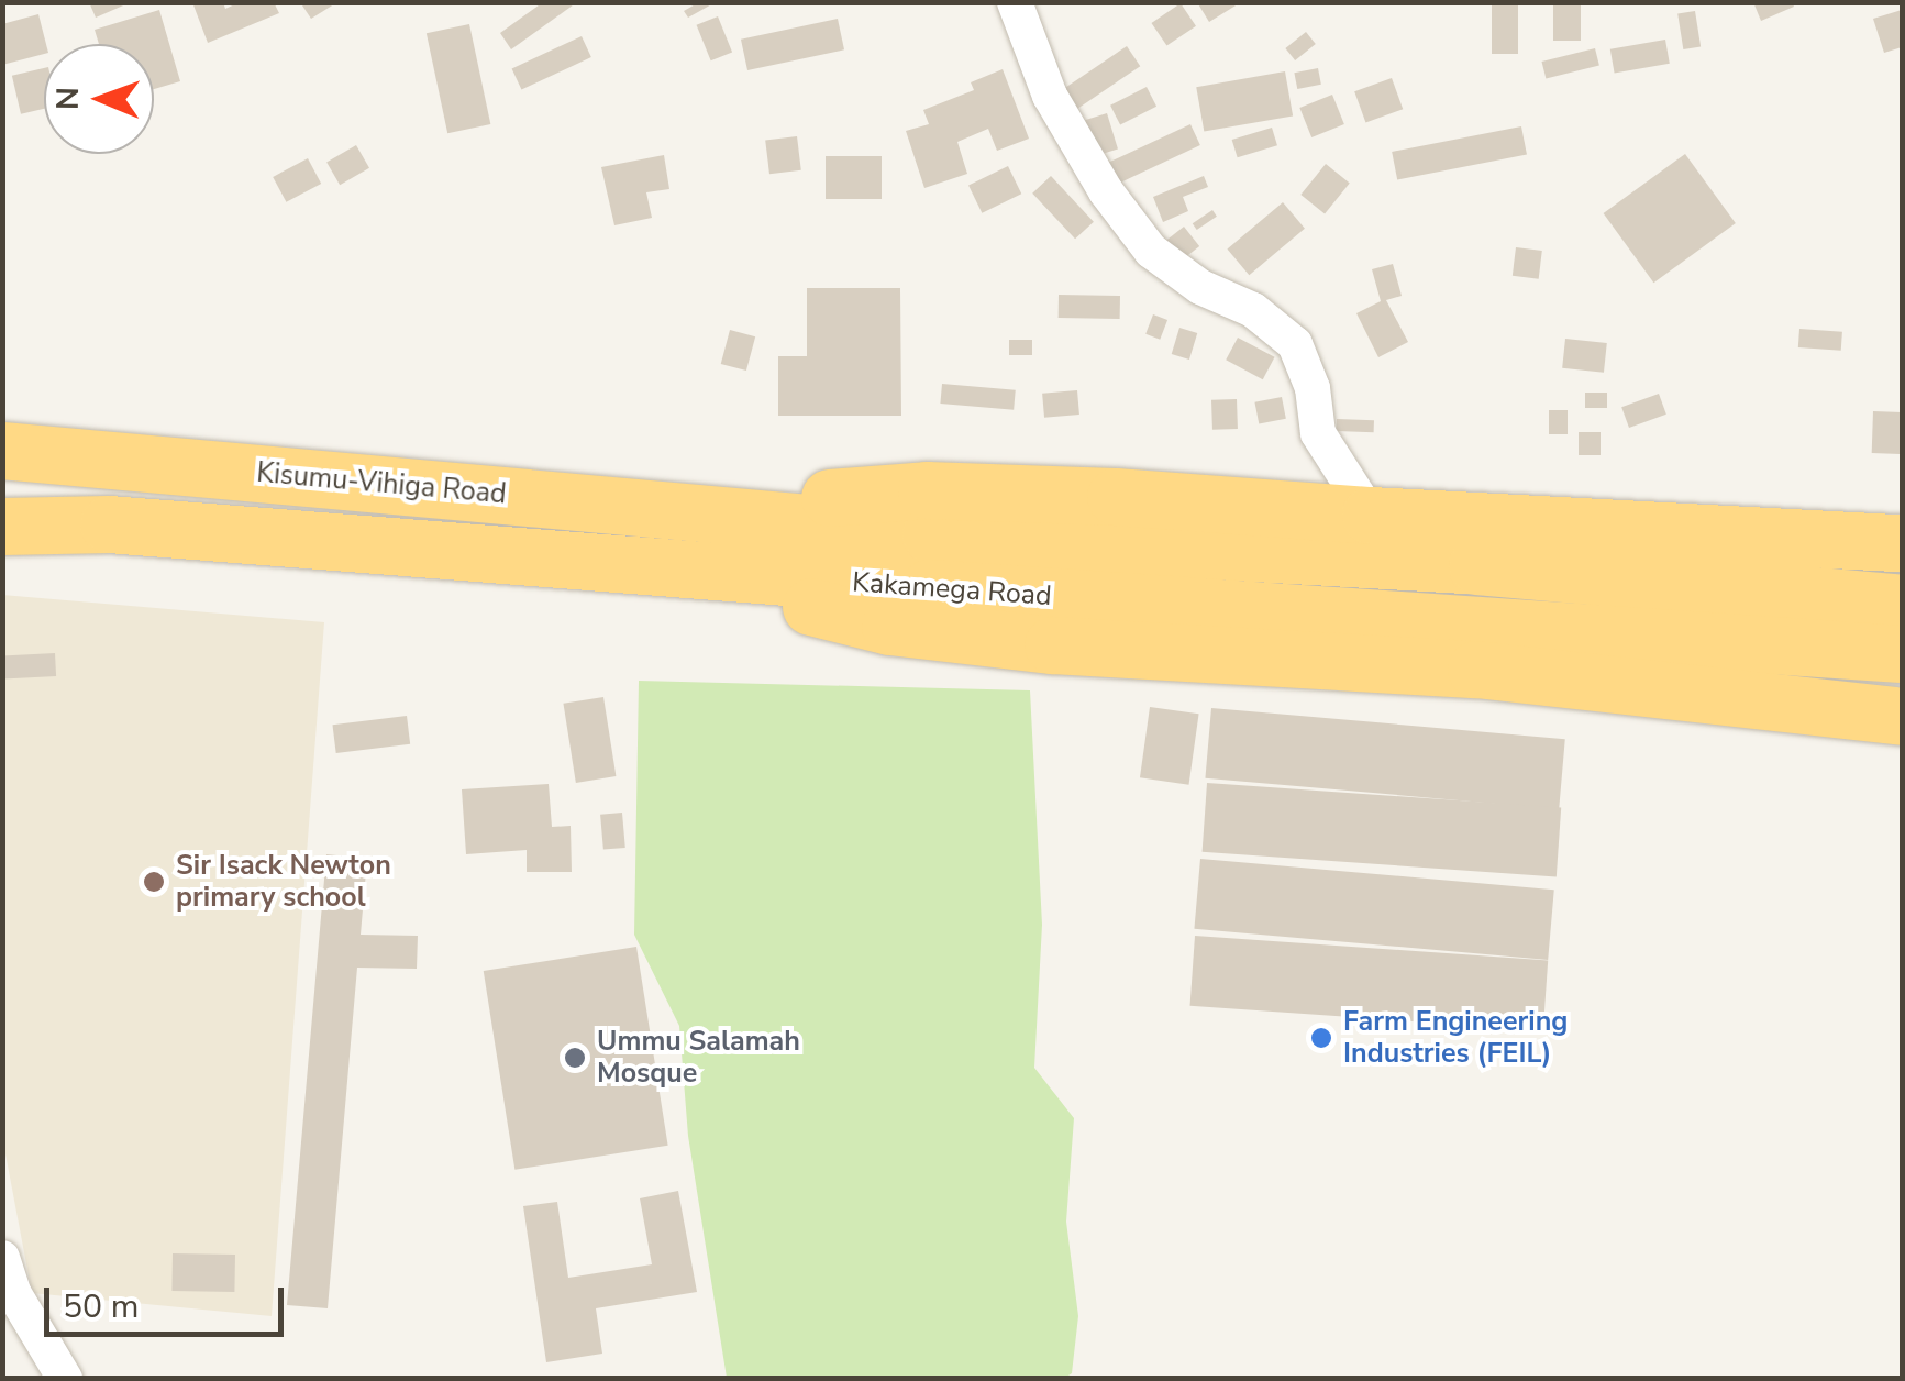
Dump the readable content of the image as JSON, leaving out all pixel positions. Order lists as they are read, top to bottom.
{
  "streets": {
    "highway": ["Kisumu-Vihiga Road", "Kakamega Road"]
  },
  "places": ["Sir Isack Newton primary school", "Farm Engineering Industries (FEIL)", "Ummu Salamah Mosque"],
  "scale_bar": "50 m",
  "north": "left"
}
